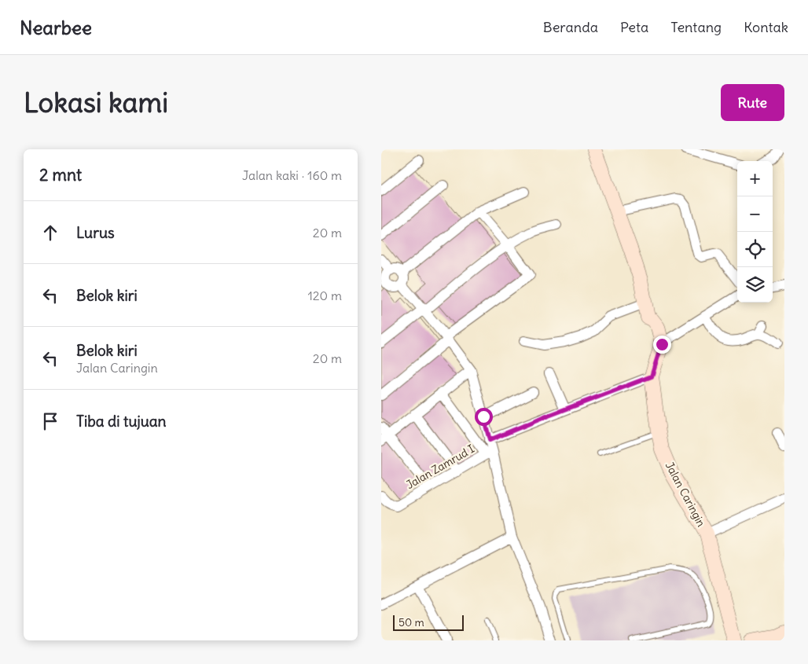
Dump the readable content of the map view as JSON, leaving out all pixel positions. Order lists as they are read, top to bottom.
{
  "streets": {
    "street": ["Jalan Zamrud I", "Jalan Caringin"]
  },
  "scale_bar": "50 m",
  "page": {
    "header": "Nearbee",
    "nav": [
      "Beranda",
      "Peta",
      "Tentang",
      "Kontak"
    ],
    "buttons": "Rute",
    "title": "Lokasi kami",
    "heading": ["2 mnt", "Jalan kaki · 160 m"],
    "map_buttons": ["+", "−"],
    "list": [
      ["Lurus", "20 m"],
      ["Belok kiri", "120 m"],
      ["Belok kiri", "Jalan Caringin", "20 m"],
      "Tiba di tujuan"
    ],
    "scale": "50 m"
  }
}
